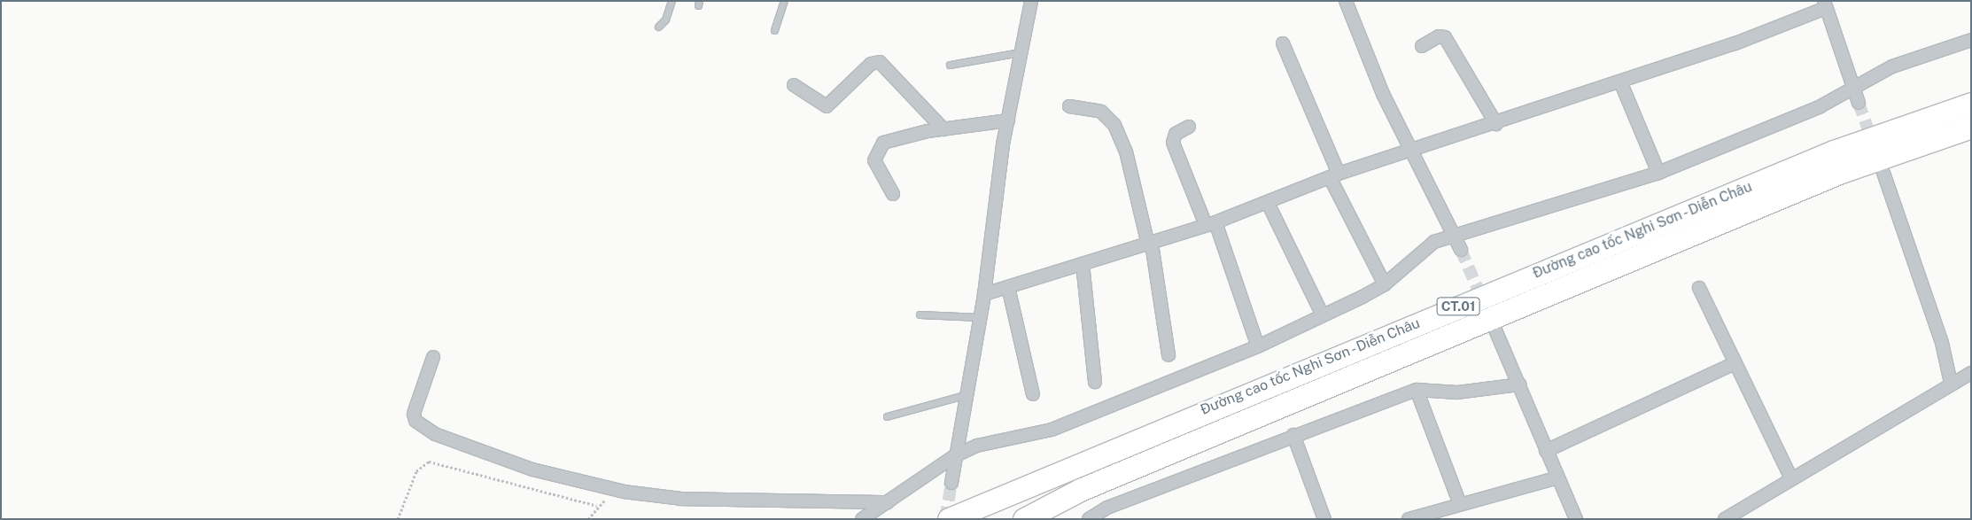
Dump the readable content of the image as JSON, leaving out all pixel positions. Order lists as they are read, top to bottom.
{
  "streets": {
    "highway": ["Đường cao tốc Nghi Sơn - Diễn Châu", "CT.01"]
  }
}
